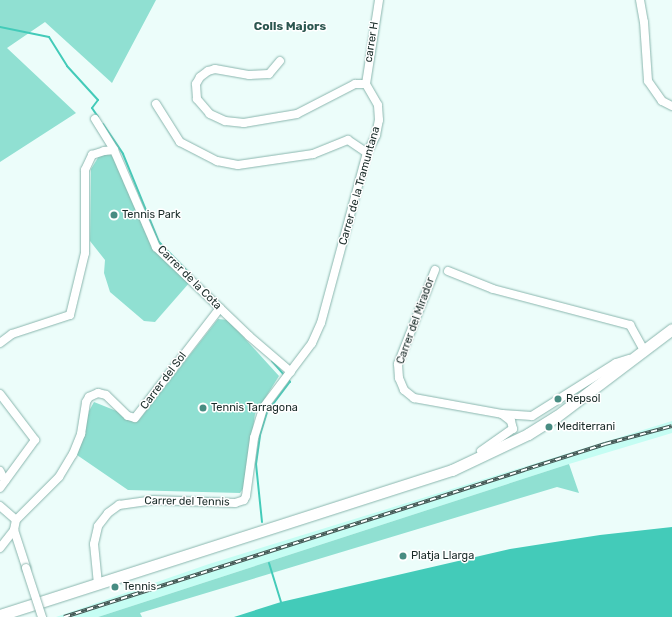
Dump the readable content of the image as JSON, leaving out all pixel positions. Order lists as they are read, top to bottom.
{
  "streets": {
    "street": [
      "carrer H",
      "Carrer de la Tramuntana",
      "Carrer de la Cota",
      "Carrer del Mirador",
      "Carrer del Sol",
      "Carrer del Tennis"
    ]
  },
  "crossings": [
    ["carrer H", "Carrer de la Tramuntana"],
    ["Carrer de la Tramuntana", "Carrer de la Cota"],
    ["Carrer de la Tramuntana", "Carrer del Tennis"],
    ["Carrer de la Cota", "Carrer del Sol"]
  ],
  "districts": ["Colls Majors"],
  "places": [
    "Tennis Park",
    "Repsol",
    "Tennis Tarragona",
    "Mediterrani",
    "Platja Llarga",
    "Tennis"
  ]
}
